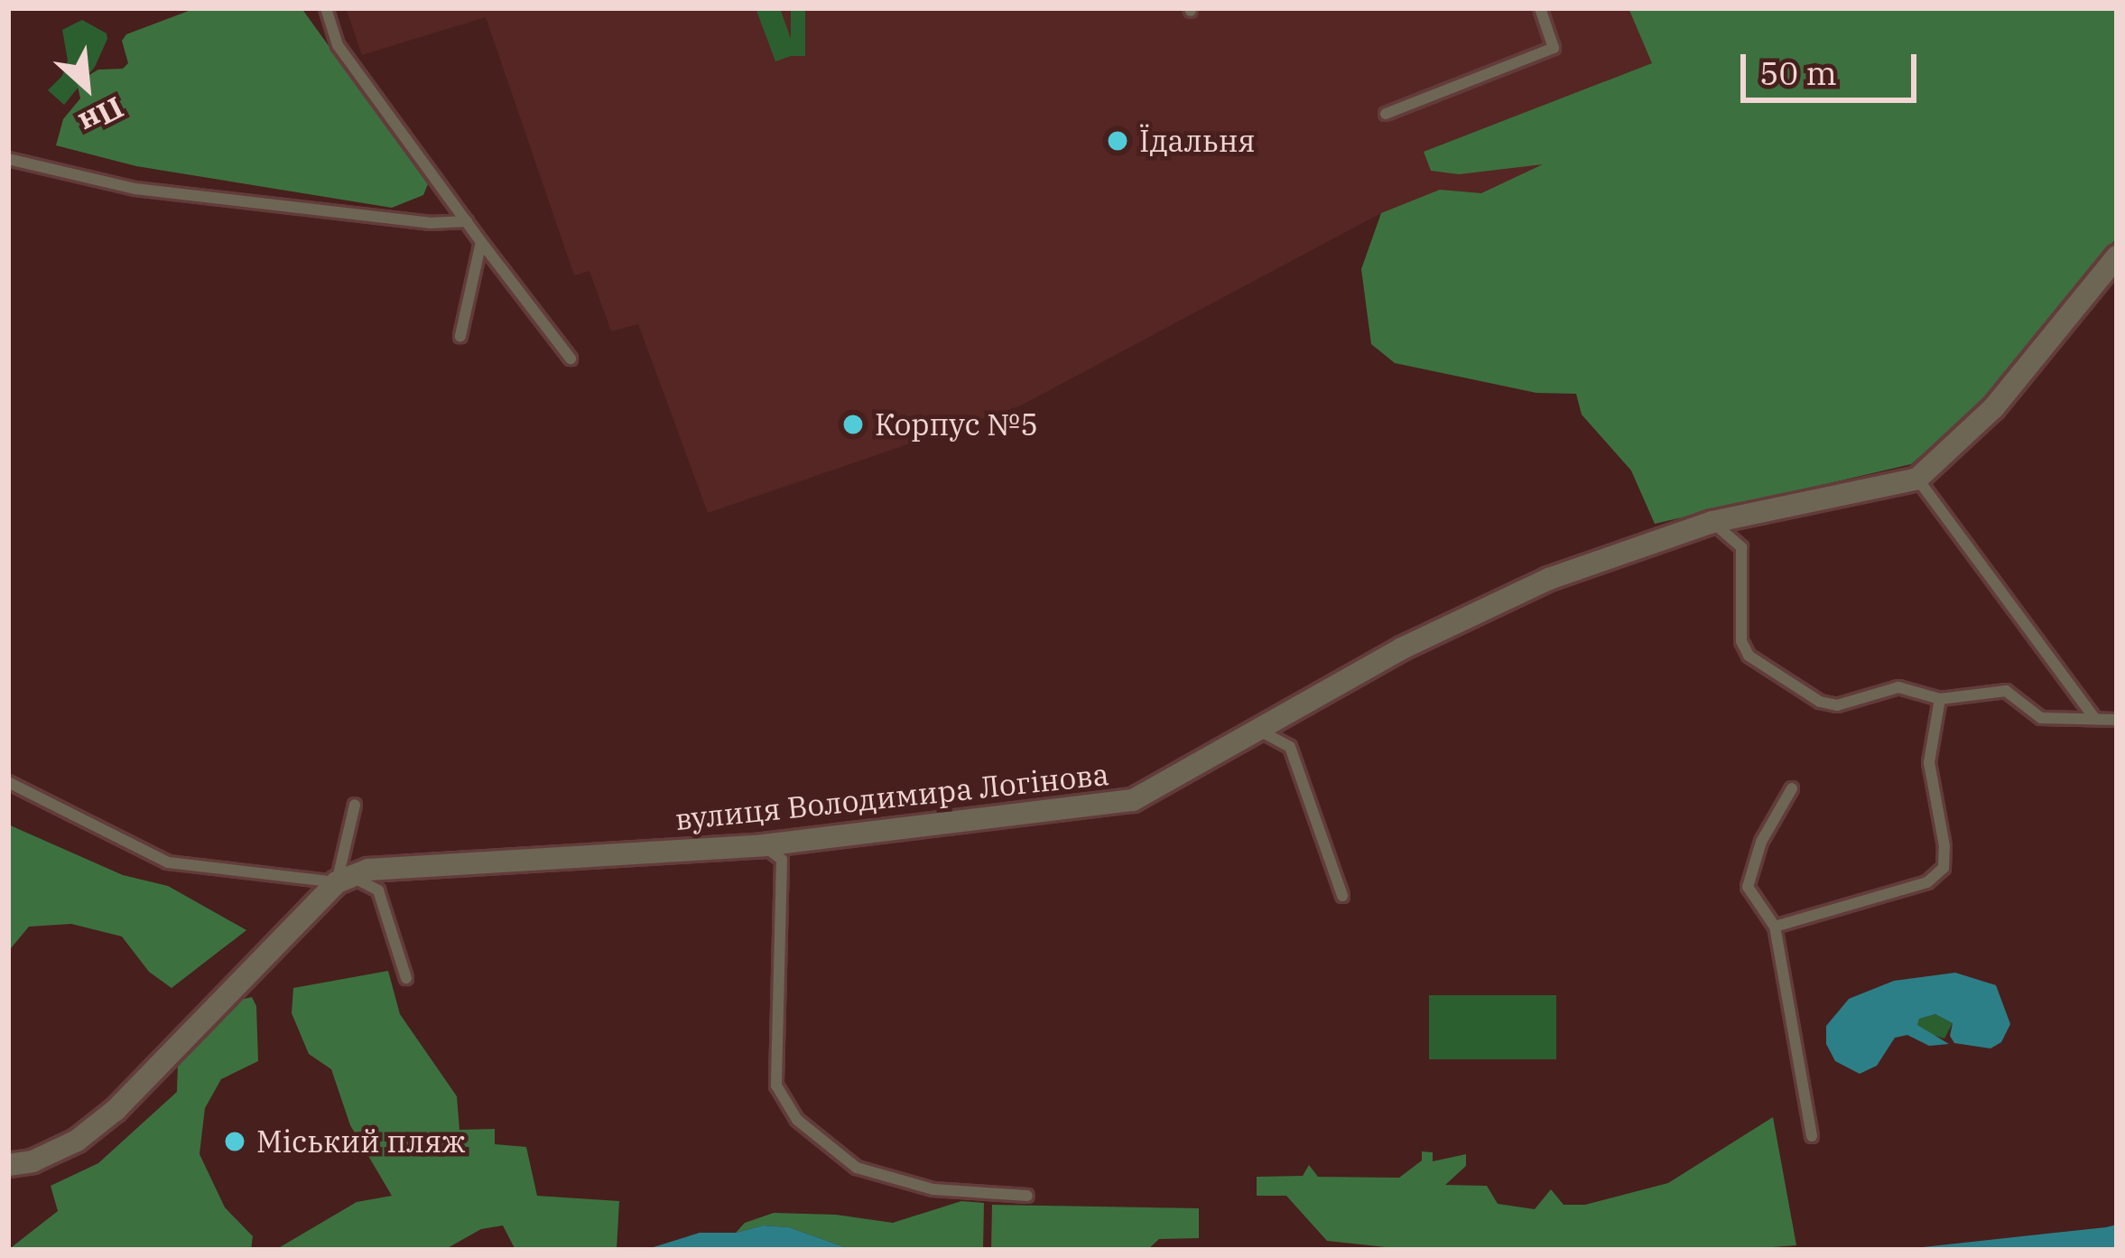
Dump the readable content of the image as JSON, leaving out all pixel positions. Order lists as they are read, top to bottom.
{
  "streets": {
    "street": ["вулиця Володимира Логінова"]
  },
  "places": ["Їдальня", "Корпус №5", "Міський пляж"],
  "scale_bar": "50 m",
  "north": "bottom right"
}
